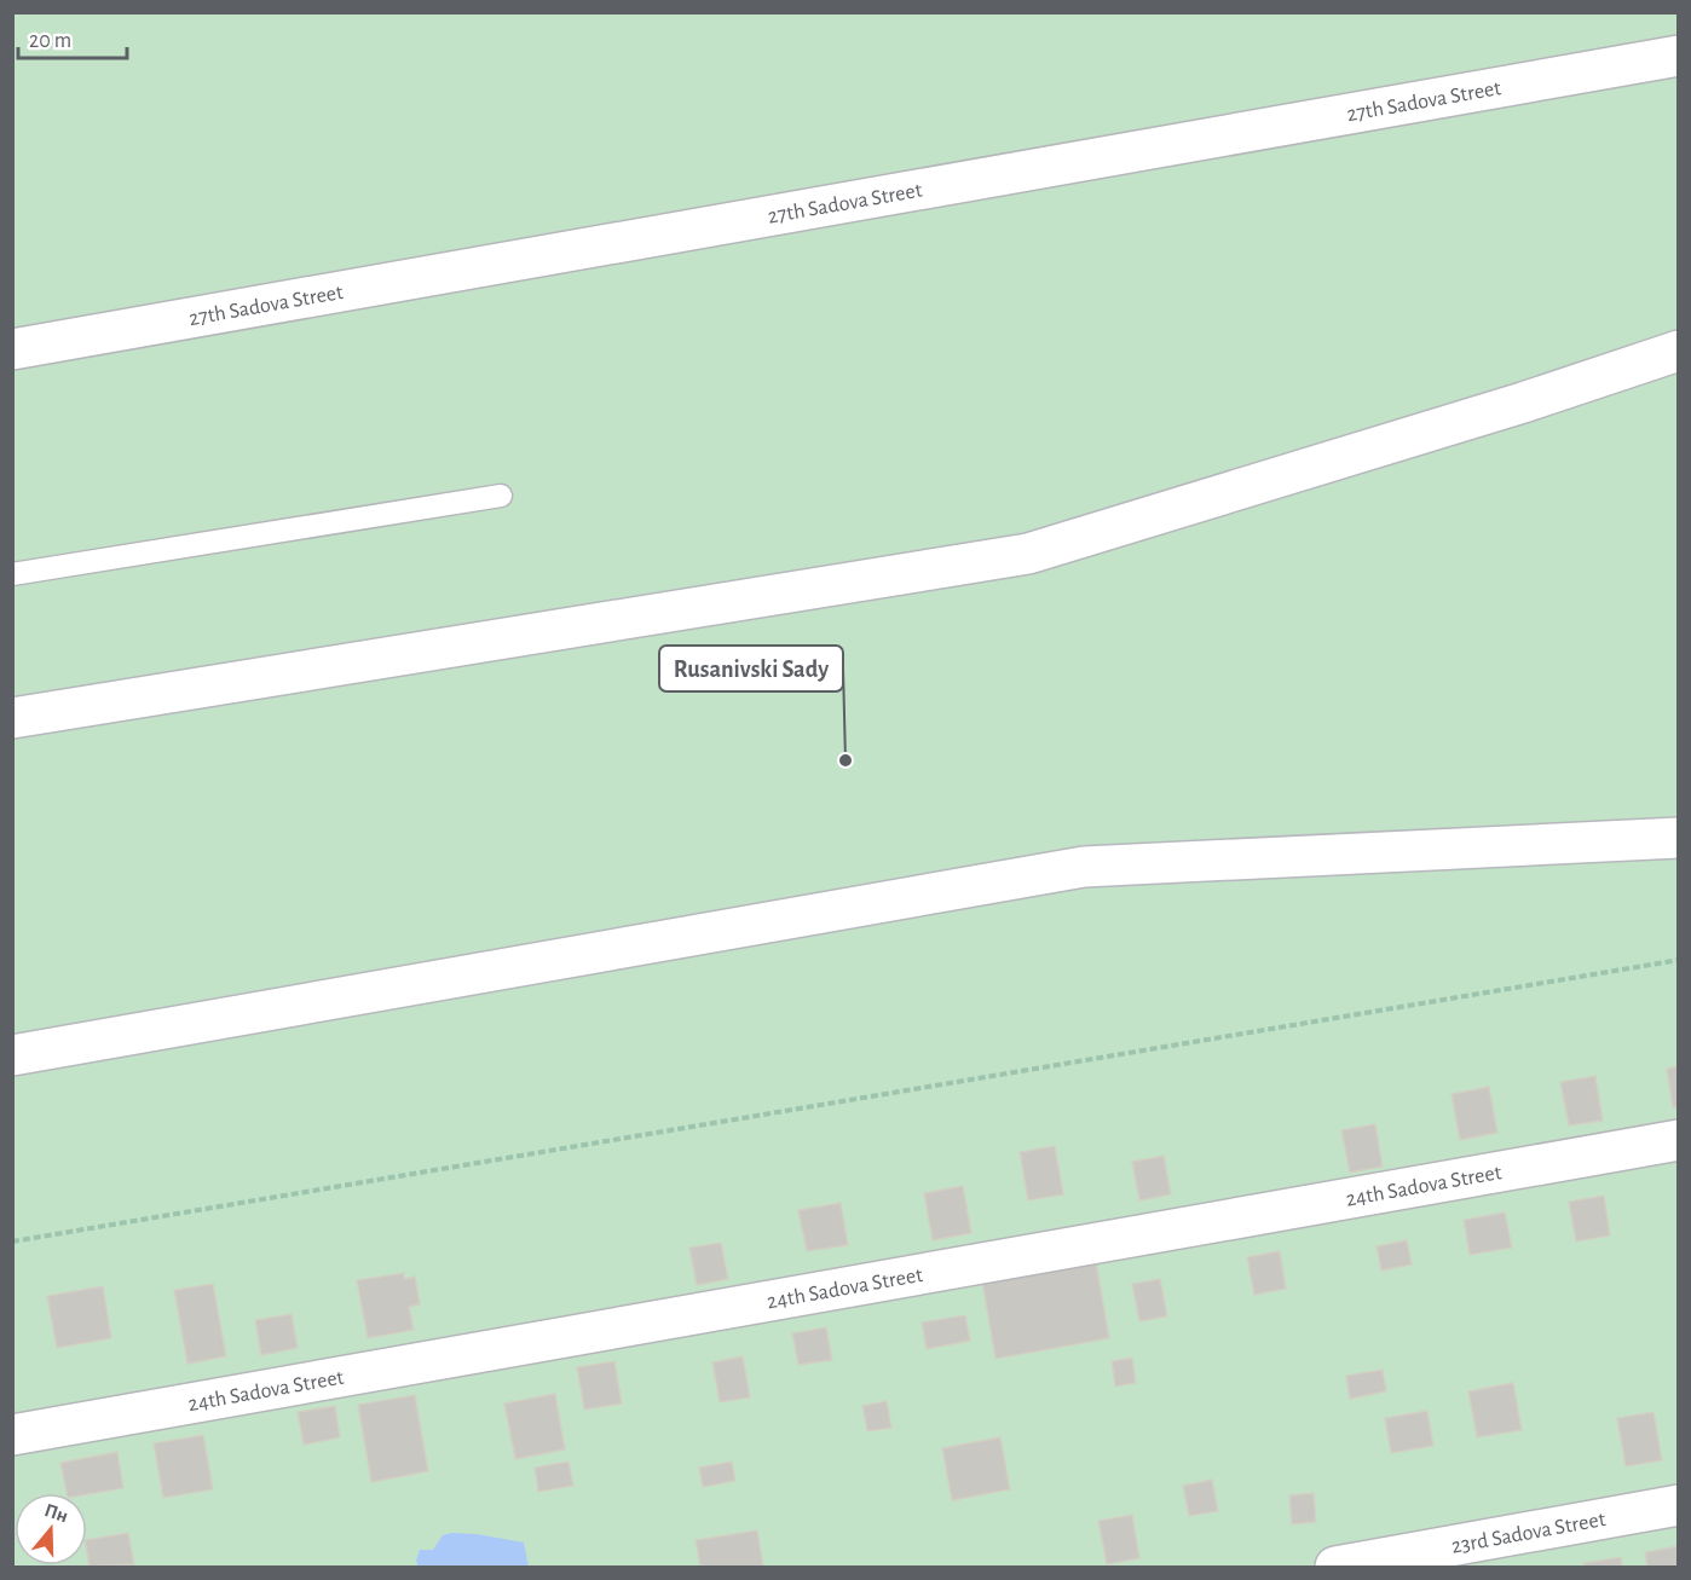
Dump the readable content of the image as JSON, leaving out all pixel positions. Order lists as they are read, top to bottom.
{
  "streets": {
    "street": ["27th Sadova Street", "24th Sadova Street", "23rd Sadova Street"]
  },
  "places": ["Rusanivski Sady"],
  "scale_bar": "20 m",
  "north": "top"
}
